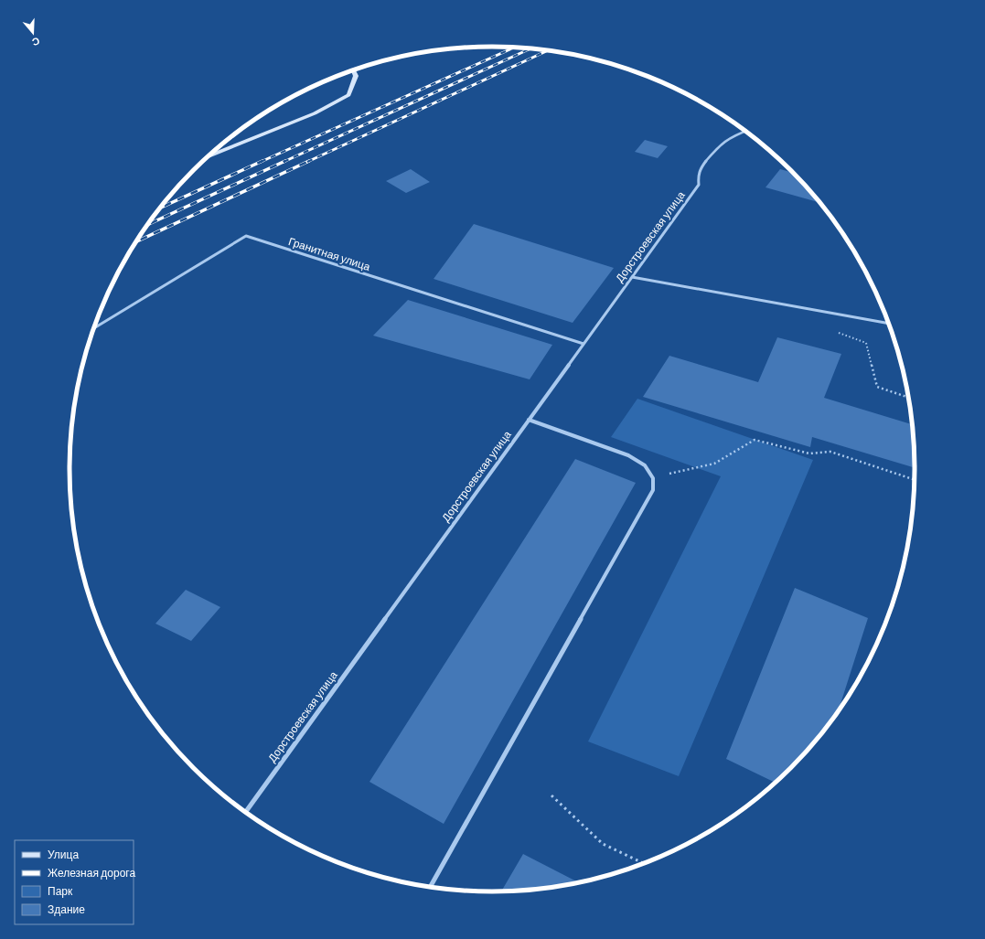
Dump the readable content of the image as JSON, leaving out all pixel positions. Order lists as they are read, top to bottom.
{
  "streets": {
    "street": ["Дорстроевская улица", "Гранитная улица"]
  },
  "crossings": [
    ["Дорстроевская улица", "Гранитная улица"]
  ],
  "legend": [
    "Улица",
    "Железная дорога",
    "Парк",
    "Здание"
  ],
  "north": "bottom"
}
